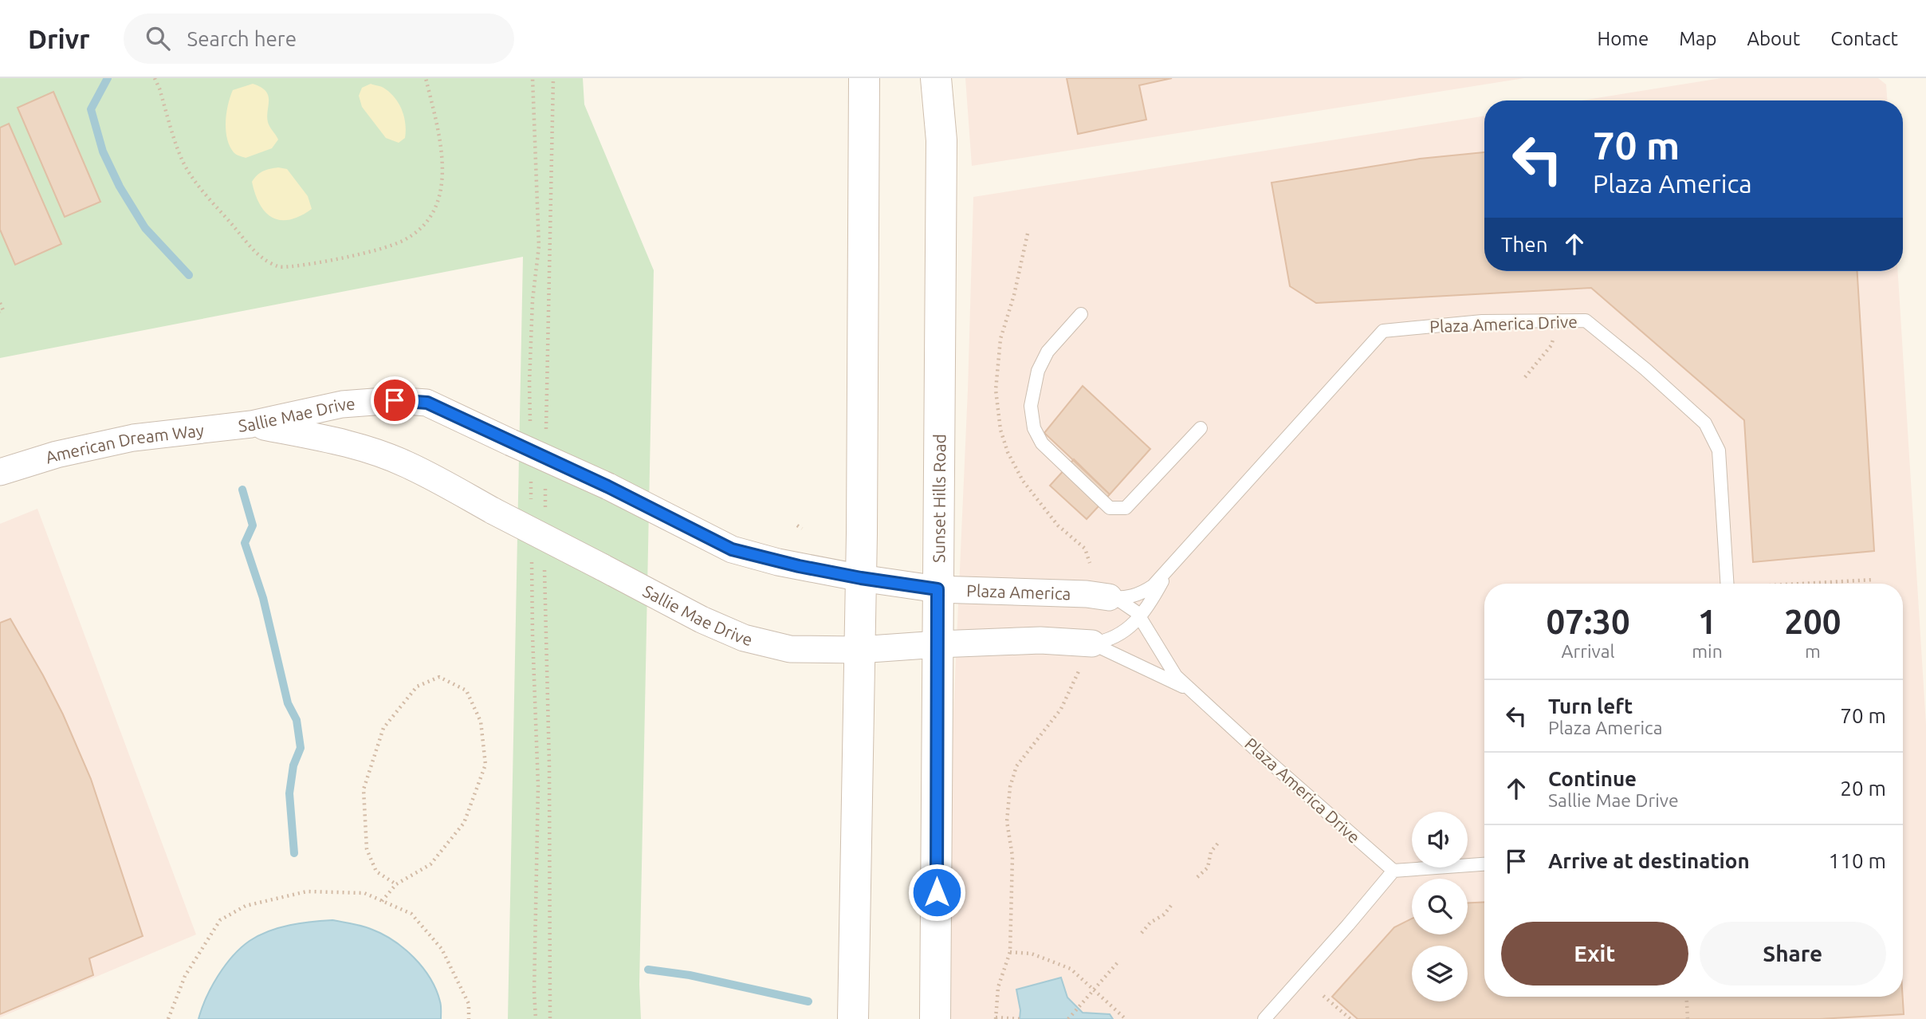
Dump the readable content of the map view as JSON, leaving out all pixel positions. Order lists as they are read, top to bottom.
{
  "streets": {
    "main road": ["Sunset Hills Road"],
    "street": ["Sallie Mae Drive", "American Dream Way", "Plaza America"],
    "lane": ["Plaza America Drive"]
  },
  "crossings": [
    ["Sallie Mae Drive", "American Dream Way"],
    ["Sallie Mae Drive", "Plaza America"],
    ["Sunset Hills Road", "Plaza America"]
  ],
  "page": {
    "header": "Drivr",
    "search": "Search here",
    "nav": [
      "Home",
      "Map",
      "About",
      "Contact"
    ],
    "turn": ["70 m", "Plaza America"],
    "then": "Then",
    "eta": [
      "07:30",
      "Arrival",
      "1",
      "min",
      "200",
      "m"
    ],
    "list": [
      {
        "name": "Turn left",
        "note": "Plaza America",
        "value": "70 m"
      },
      {
        "name": "Continue",
        "note": "Sallie Mae Drive",
        "value": "20 m"
      },
      {
        "name": "Arrive at destination",
        "value": "110 m"
      }
    ],
    "buttons": ["Exit", "Share"]
  }
}
